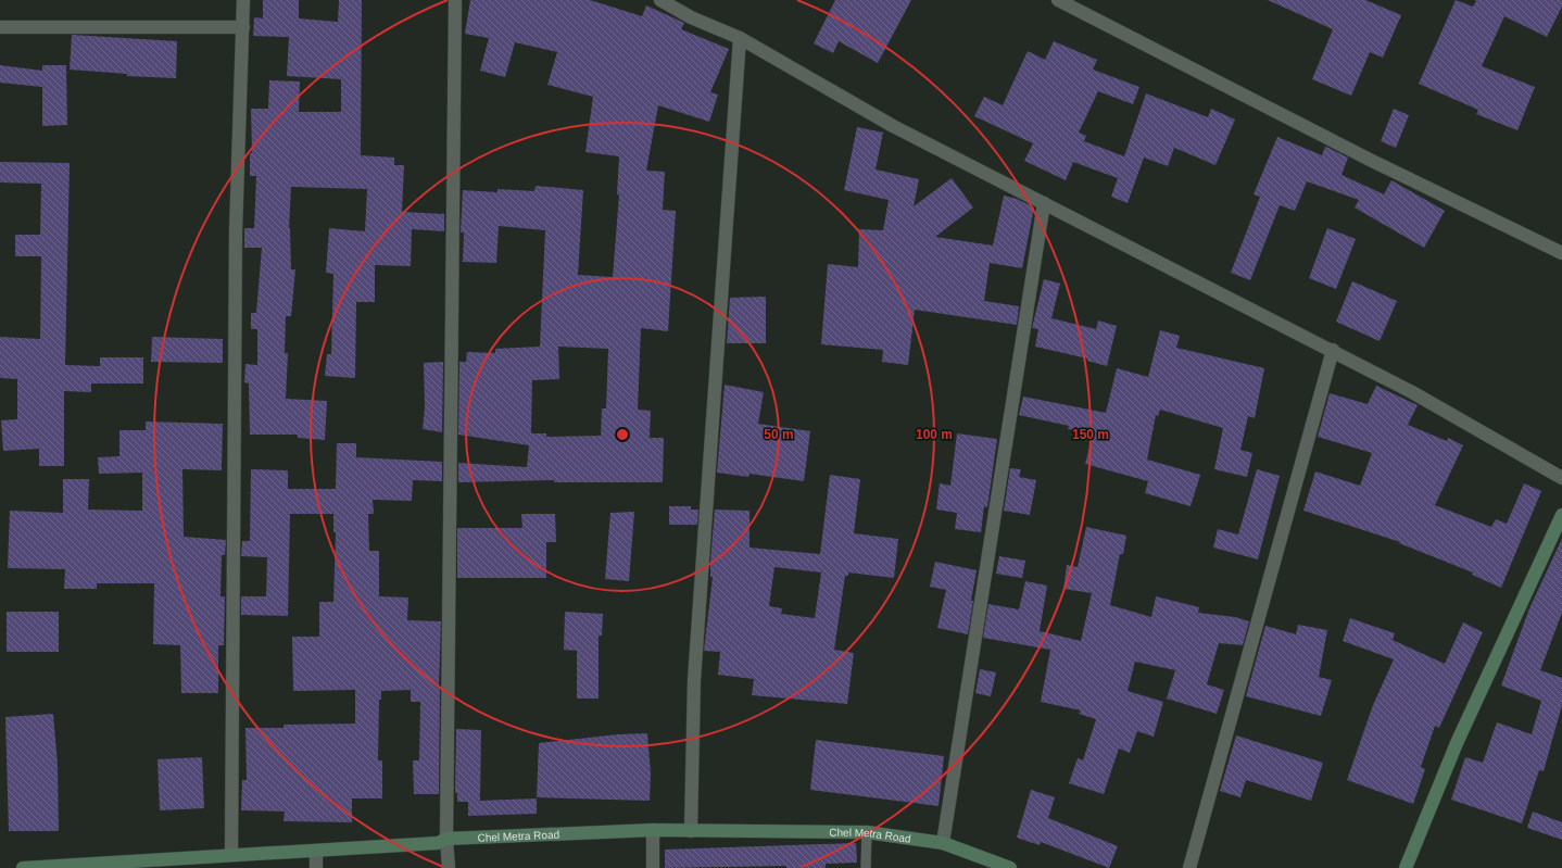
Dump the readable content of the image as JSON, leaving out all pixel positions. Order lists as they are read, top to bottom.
{
  "streets": {
    "street": ["Chel Metra Road"]
  },
  "rings": ["50 m", "100 m", "150 m"]
}
